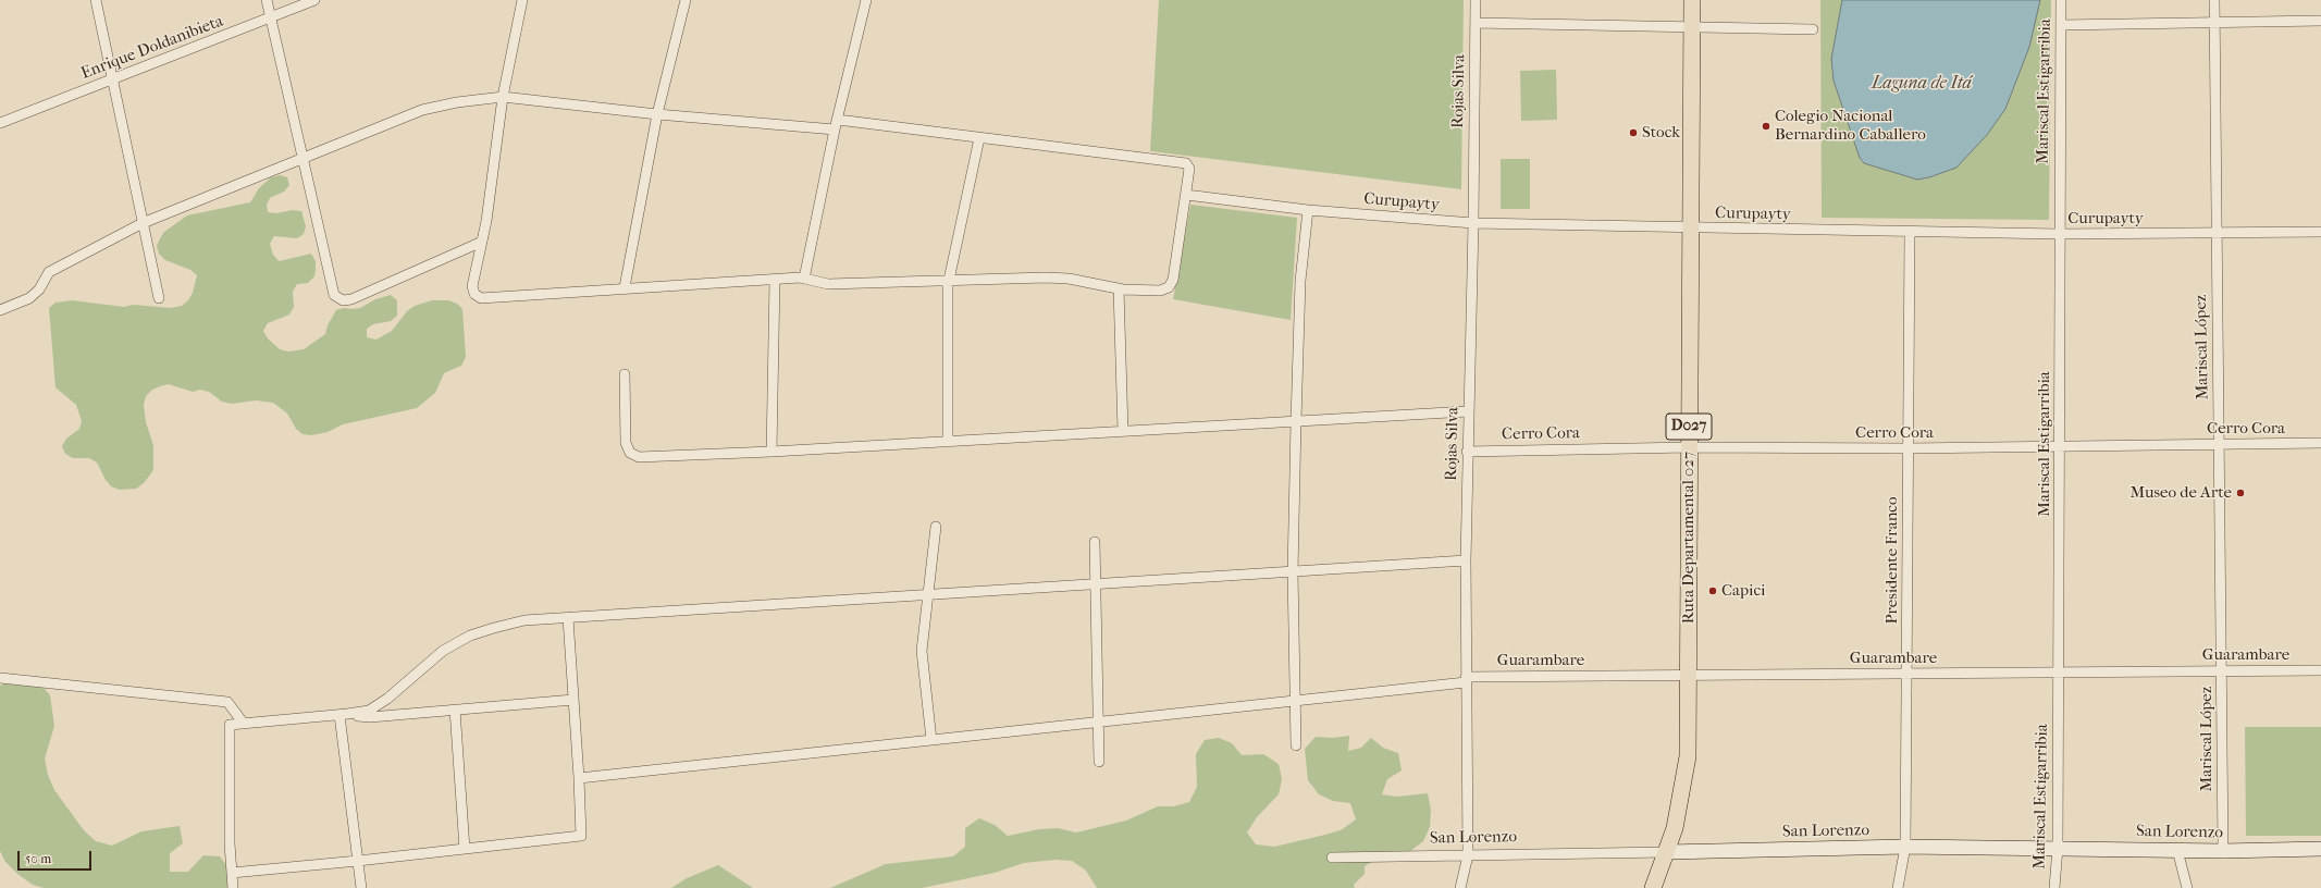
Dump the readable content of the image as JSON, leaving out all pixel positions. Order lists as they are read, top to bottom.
{
  "streets": {
    "main road": ["D027", "Ruta Departamental 027"],
    "street": [
      "Enrique Doldanibieta",
      "Rojas Silva",
      "Mariscal Estigarribia",
      "Curupayty",
      "Mariscal López",
      "Cerro Cora",
      "Presidente Franco",
      "Guarambare",
      "San Lorenzo"
    ]
  },
  "crossings": [
    ["Rojas Silva", "Curupayty"],
    ["Rojas Silva", "Cerro Cora"],
    ["Rojas Silva", "Guarambare"],
    ["Rojas Silva", "San Lorenzo"],
    ["Mariscal Estigarribia", "Curupayty"],
    ["Mariscal Estigarribia", "Cerro Cora"],
    ["Mariscal Estigarribia", "Guarambare"],
    ["Mariscal Estigarribia", "San Lorenzo"],
    ["Curupayty", "Mariscal López"],
    ["Curupayty", "Ruta Departamental 027"],
    ["Curupayty", "Presidente Franco"],
    ["Mariscal López", "Cerro Cora"],
    ["Mariscal López", "Guarambare"],
    ["Mariscal López", "San Lorenzo"],
    ["Cerro Cora", "Ruta Departamental 027"],
    ["Cerro Cora", "Presidente Franco"],
    ["Ruta Departamental 027", "Guarambare"],
    ["Ruta Departamental 027", "San Lorenzo"],
    ["Presidente Franco", "Guarambare"],
    ["Presidente Franco", "San Lorenzo"]
  ],
  "water": ["Laguna de Itá"],
  "places": [
    "Colegio Nacional Bernardino Caballero",
    "Stock",
    "Museo de Arte",
    "Capici"
  ],
  "scale_bar": "50 m"
}
